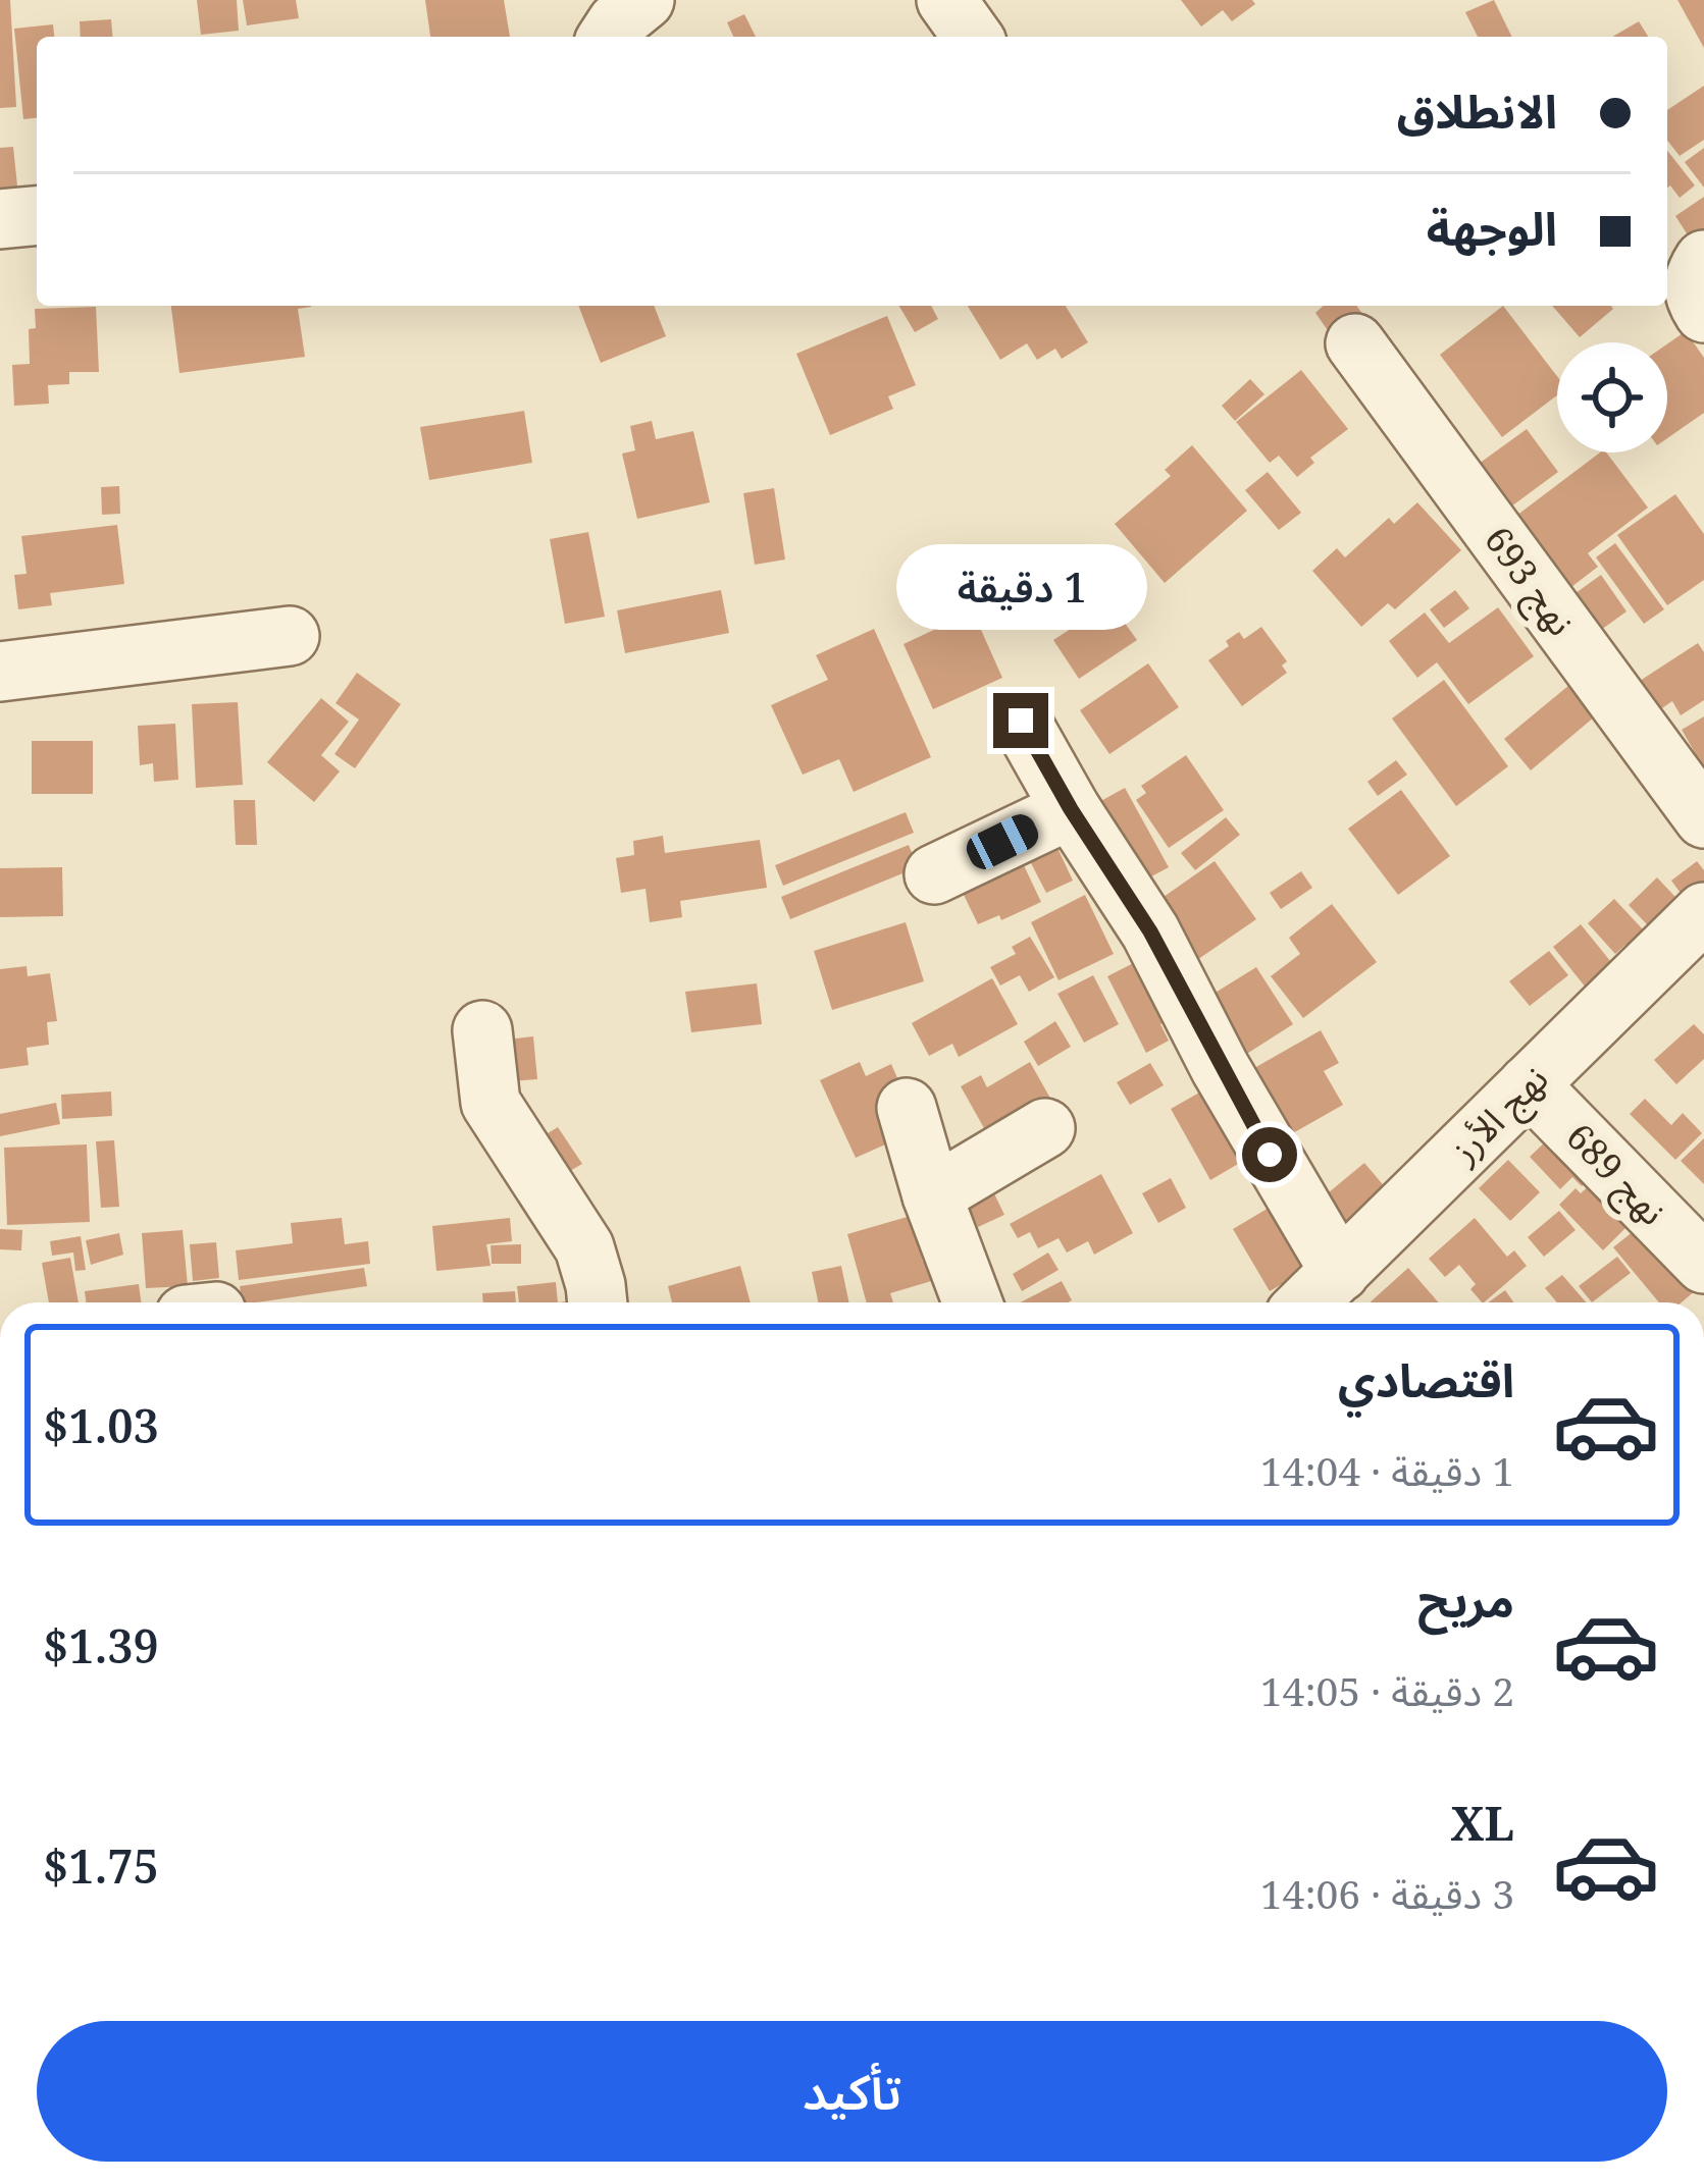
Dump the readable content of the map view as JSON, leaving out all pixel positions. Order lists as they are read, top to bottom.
{
  "streets": {
    "street": ["نهج 693", "نهج الأرز", "نهج 689"]
  },
  "crossings": [
    ["نهج الأرز", "نهج 689"]
  ],
  "page": {
    "banner": ["الانطلاق", "الوجهة"],
    "bubble": "1 دقيقة",
    "list": [
      {
        "name": "اقتصادي",
        "note": "1 دقيقة · 14:04",
        "value": "$1.03"
      },
      {
        "name": "مريح",
        "note": "2 دقيقة · 14:05",
        "value": "$1.39"
      },
      {
        "name": "XL",
        "note": "3 دقيقة · 14:06",
        "value": "$1.75"
      }
    ],
    "buttons": "تأكيد"
  }
}
